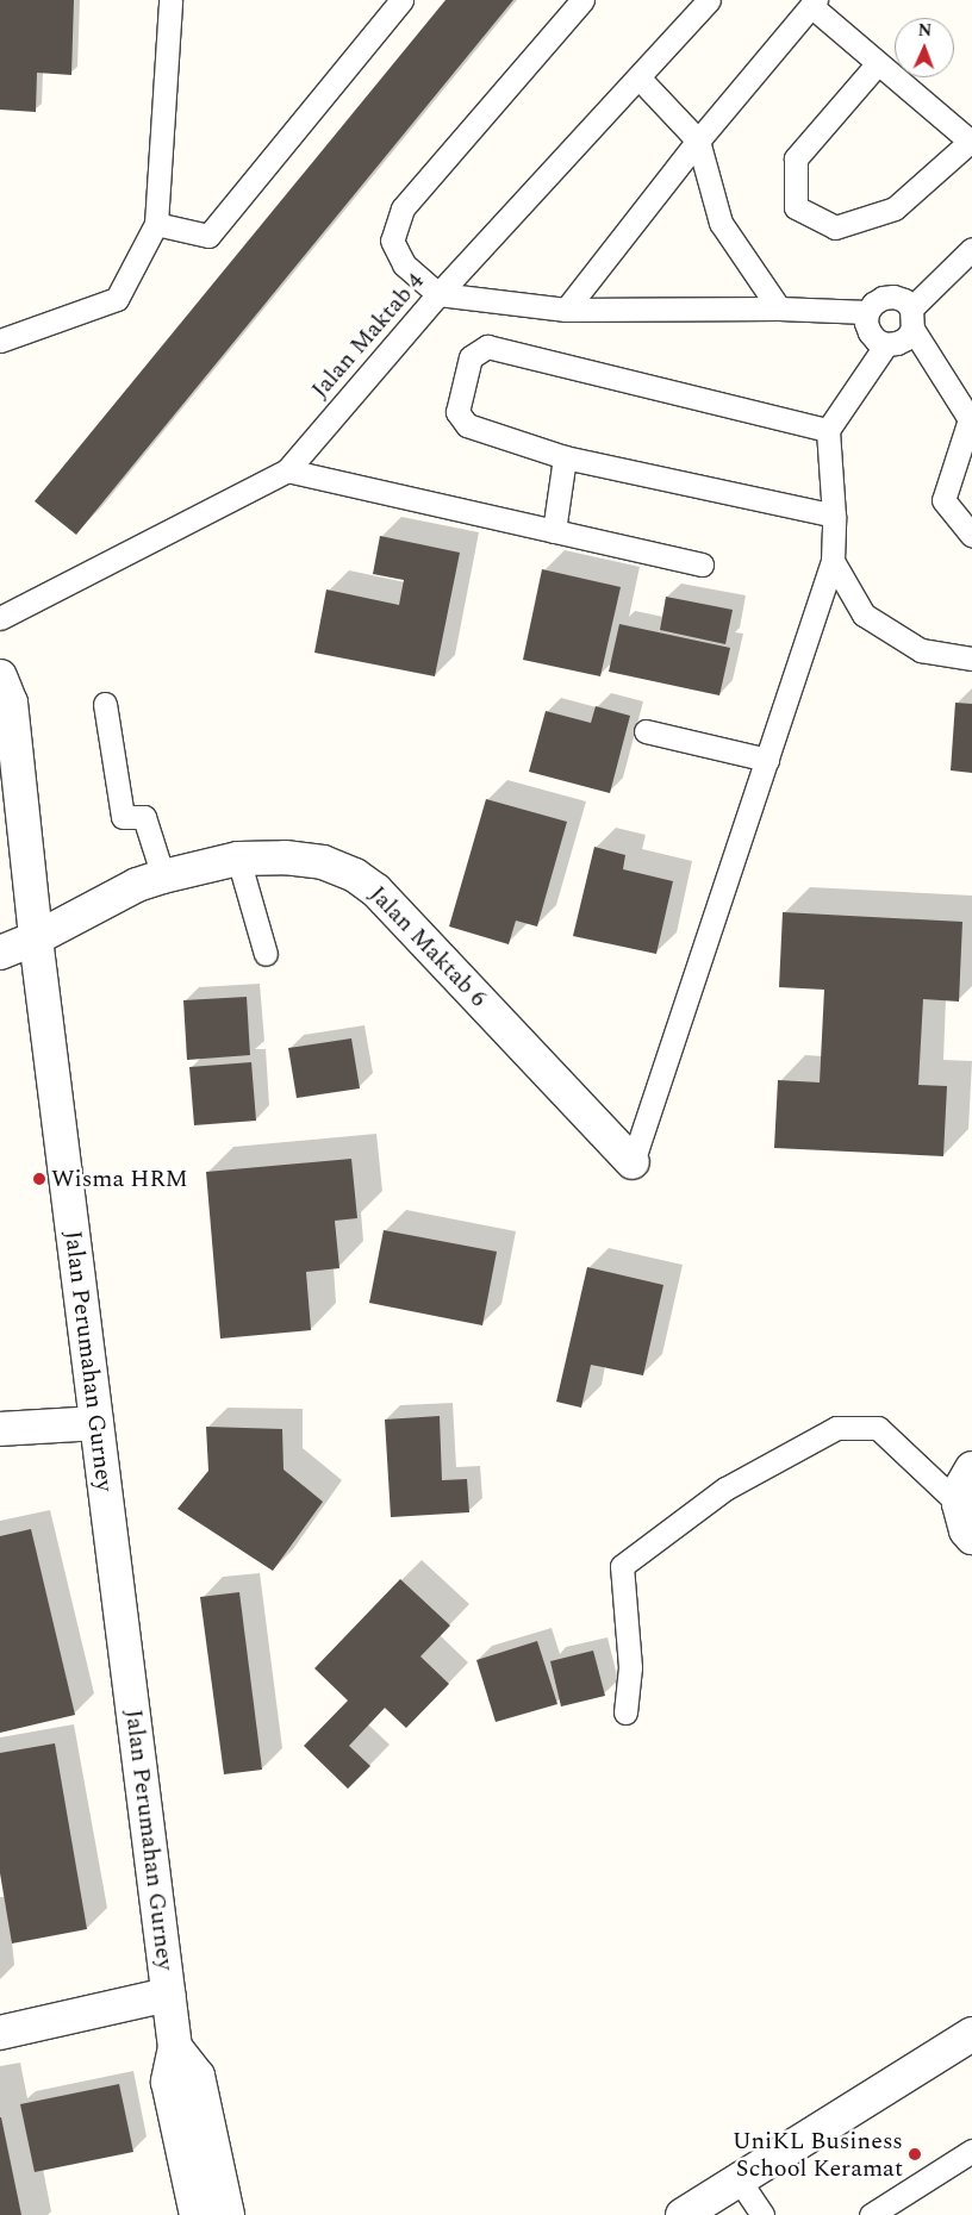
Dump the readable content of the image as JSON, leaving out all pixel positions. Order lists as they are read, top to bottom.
{
  "streets": {
    "street": ["Jalan Maktab 6", "Jalan Perumahan Gurney"],
    "lane": ["Jalan Maktab 4"]
  },
  "crossings": [
    ["Jalan Maktab 6", "Jalan Perumahan Gurney"]
  ],
  "places": ["Wisma HRM", "UniKL Business School Keramat"],
  "north": "top"
}
